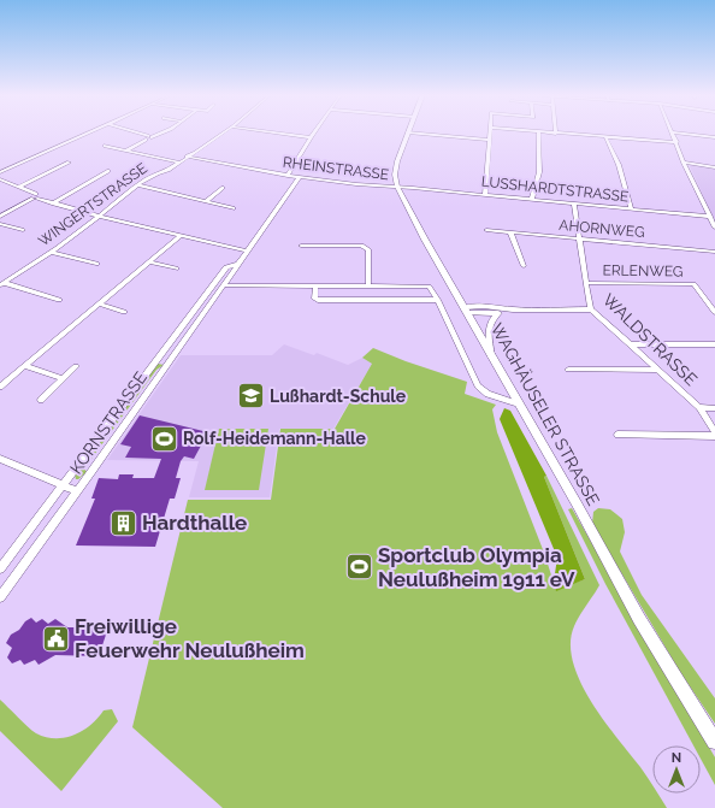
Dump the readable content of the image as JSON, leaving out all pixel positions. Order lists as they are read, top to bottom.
{
  "streets": {
    "street": [
      "RHEINSTRASSE",
      "LUSSHARDTSTRASSE",
      "WINGERTSTRASSE",
      "AHORNWEG",
      "ERLENWEG",
      "WALDSTRASSE",
      "WAGHÄUSELER STRASSE",
      "KORNSTRASSE"
    ]
  },
  "crossings": [
    ["RHEINSTRASSE", "LUSSHARDTSTRASSE"],
    ["RHEINSTRASSE", "WINGERTSTRASSE"],
    ["RHEINSTRASSE", "WAGHÄUSELER STRASSE"],
    ["RHEINSTRASSE", "KORNSTRASSE"],
    ["LUSSHARDTSTRASSE", "WALDSTRASSE"],
    ["LUSSHARDTSTRASSE", "WAGHÄUSELER STRASSE"],
    ["AHORNWEG", "WALDSTRASSE"],
    ["ERLENWEG", "WALDSTRASSE"]
  ],
  "places": {
    "school or university": ["Lußhardt-Schule"],
    "sports": ["Rolf-Heidemann-Halle", "Sportclub Olympia Neulußheim 1911 eV"],
    "building": ["Hardthalle"],
    "public building": ["Freiwillige Feuerwehr Neulußheim"]
  },
  "north": "top"
}
